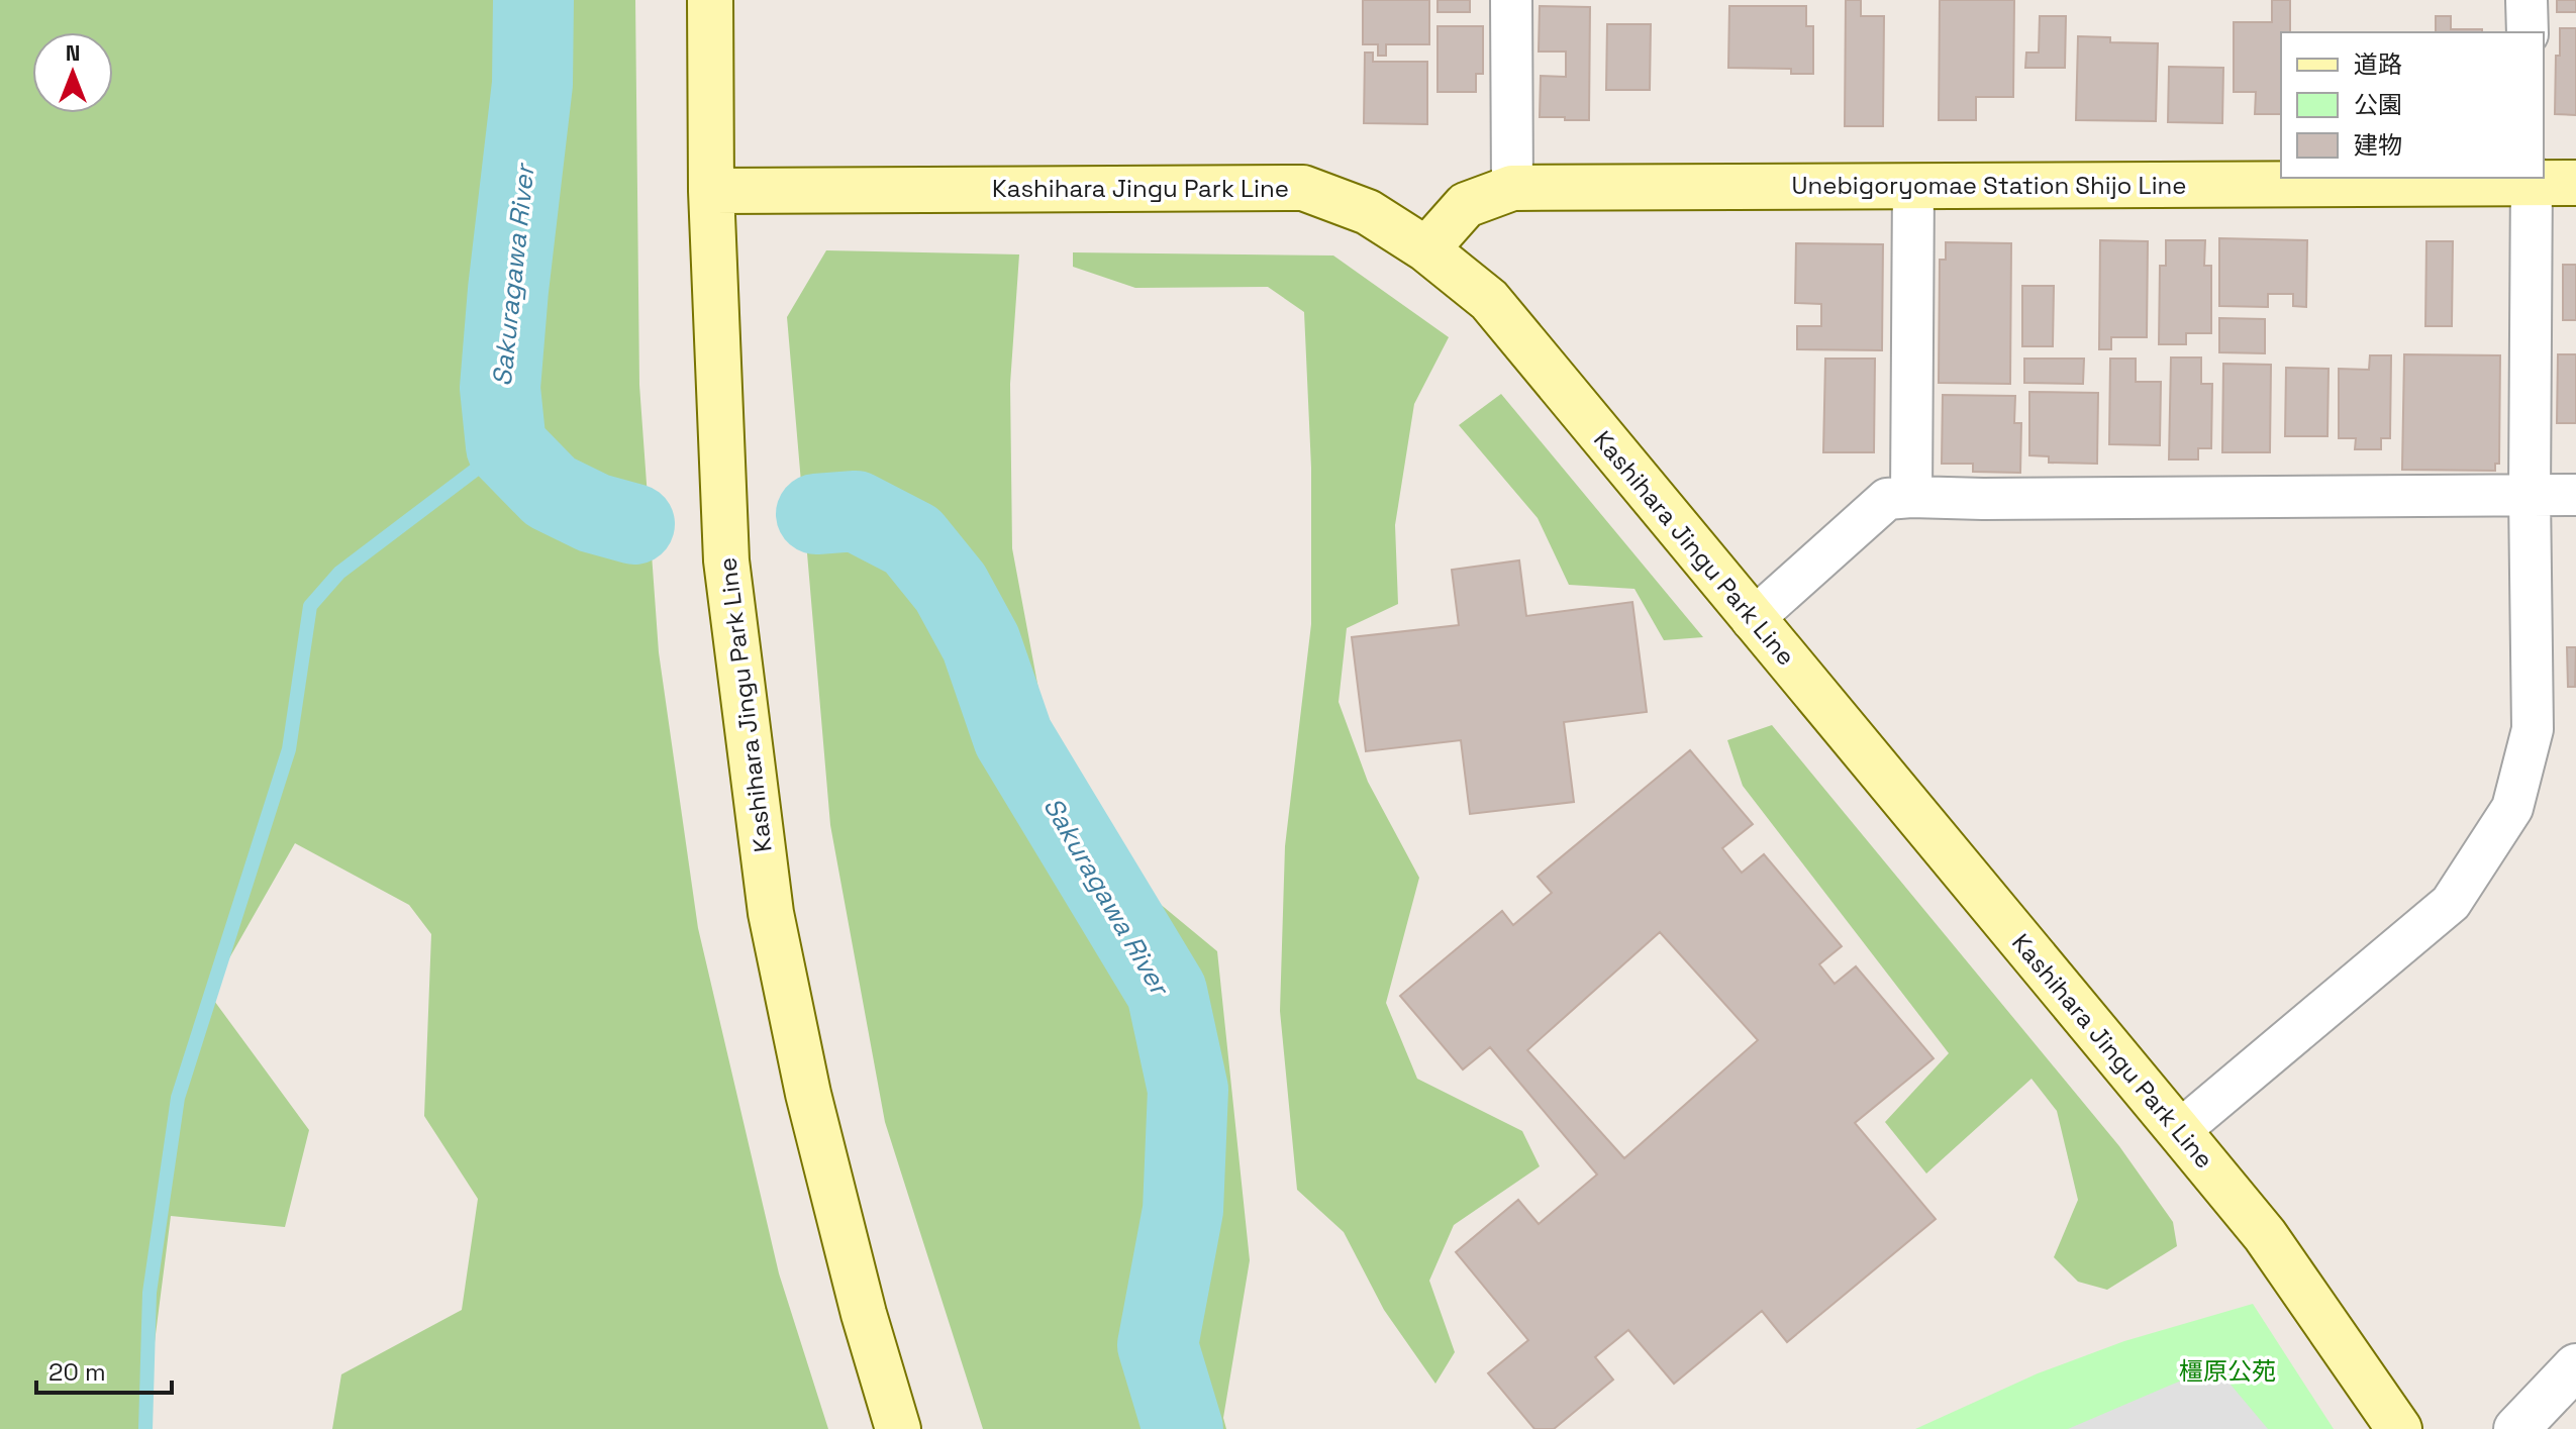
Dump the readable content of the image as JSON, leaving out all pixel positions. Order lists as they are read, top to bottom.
{
  "streets": {
    "main road": ["Unebigoryomae Station Shijo Line", "Kashihara Jingu Park Line"]
  },
  "crossings": [
    ["Unebigoryomae Station Shijo Line", "Kashihara Jingu Park Line"]
  ],
  "water": ["Sakuragawa River"],
  "parks": ["橿原公苑"],
  "legend": ["道路", "公園", "建物"],
  "scale_bar": "20 m",
  "north": "top"
}
